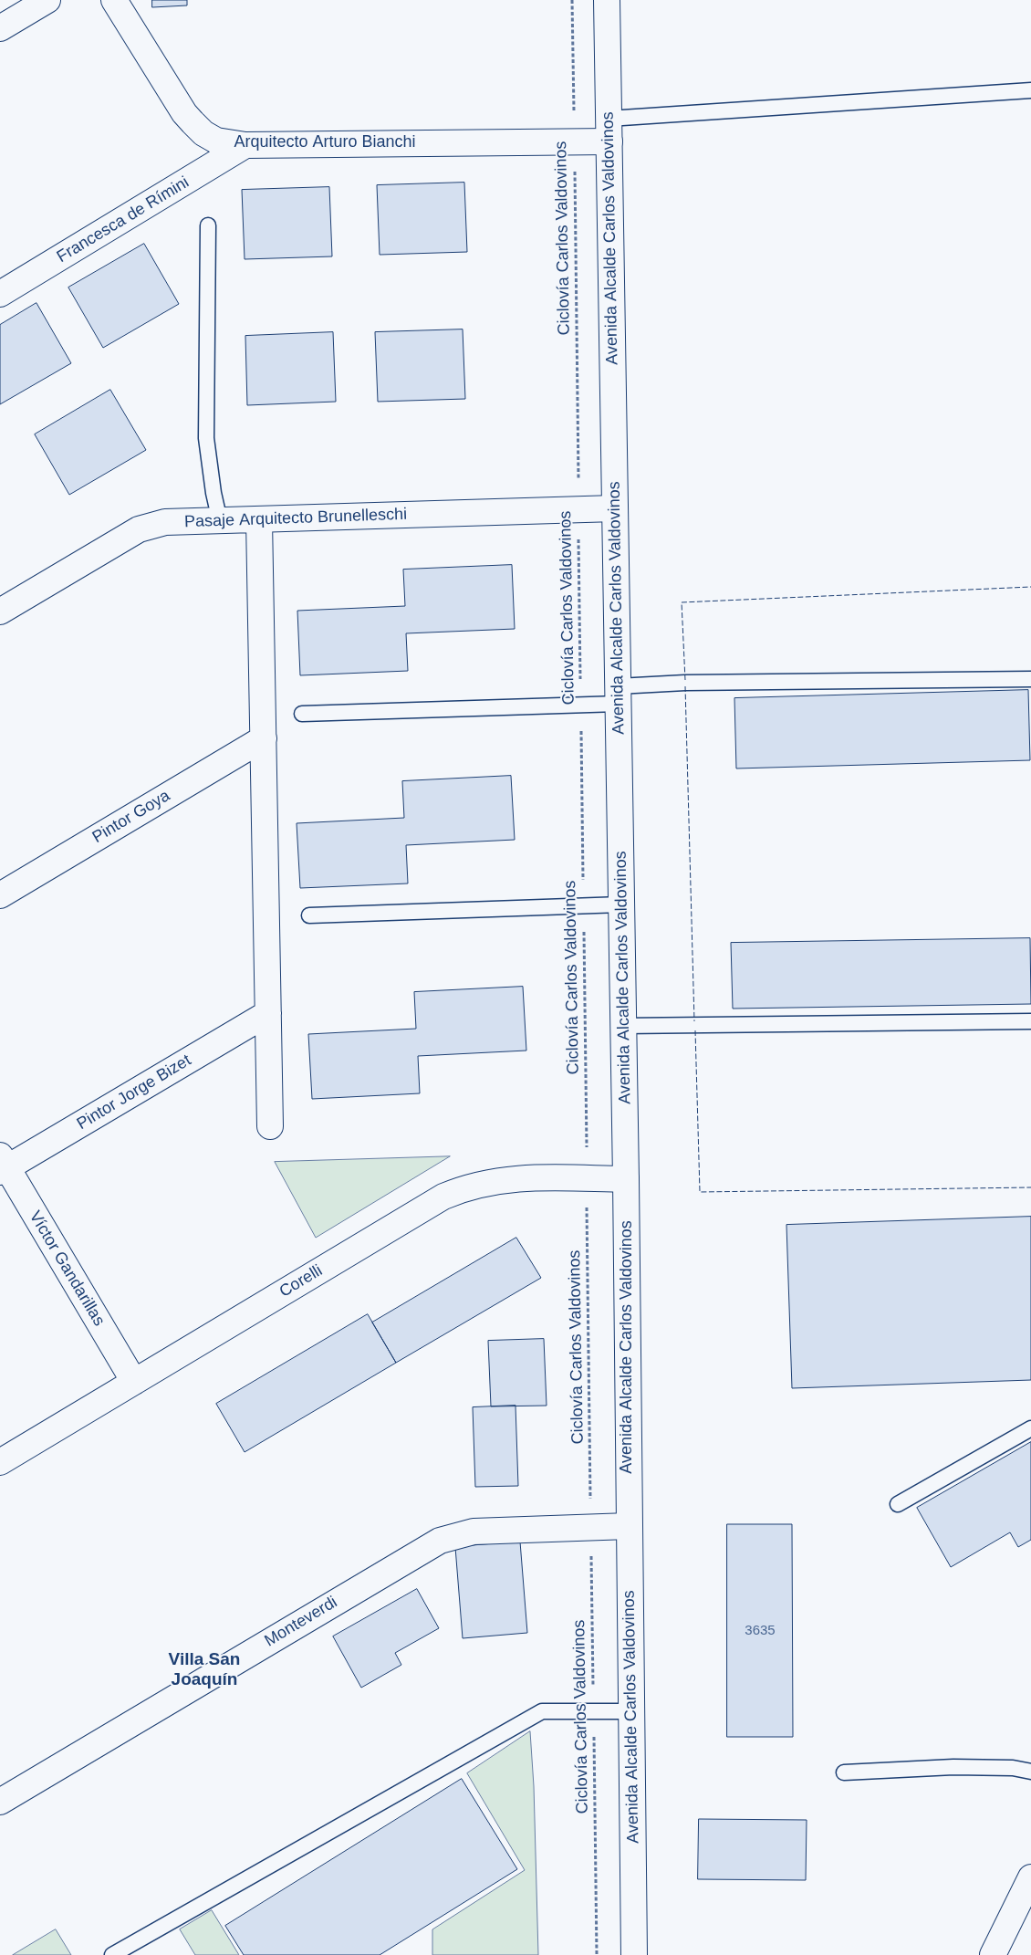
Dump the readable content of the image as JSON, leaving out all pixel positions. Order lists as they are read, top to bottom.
{
  "streets": {
    "street": [
      "Arquitecto Arturo Bianchi",
      "Francesca de Rímini",
      "Avenida Alcalde Carlos Valdovinos",
      "Pasaje Arquitecto Brunelleschi",
      "Pintor Goya",
      "Pintor Jorge Bizet",
      "Víctor Gandarillas",
      "Corelli",
      "Monteverdi"
    ],
    "path": ["Ciclovía Carlos Valdovinos"]
  },
  "crossings": [
    ["Arquitecto Arturo Bianchi", "Francesca de Rímini"],
    ["Arquitecto Arturo Bianchi", "Ciclovía Carlos Valdovinos"],
    ["Arquitecto Arturo Bianchi", "Avenida Alcalde Carlos Valdovinos"],
    ["Ciclovía Carlos Valdovinos", "Pasaje Arquitecto Brunelleschi"],
    ["Ciclovía Carlos Valdovinos", "Corelli"],
    ["Ciclovía Carlos Valdovinos", "Monteverdi"],
    ["Avenida Alcalde Carlos Valdovinos", "Pasaje Arquitecto Brunelleschi"],
    ["Avenida Alcalde Carlos Valdovinos", "Corelli"],
    ["Avenida Alcalde Carlos Valdovinos", "Monteverdi"],
    ["Pintor Jorge Bizet", "Víctor Gandarillas"],
    ["Víctor Gandarillas", "Corelli"]
  ],
  "districts": ["Villa San Joaquín"],
  "house_numbers": ["3635"]
}
